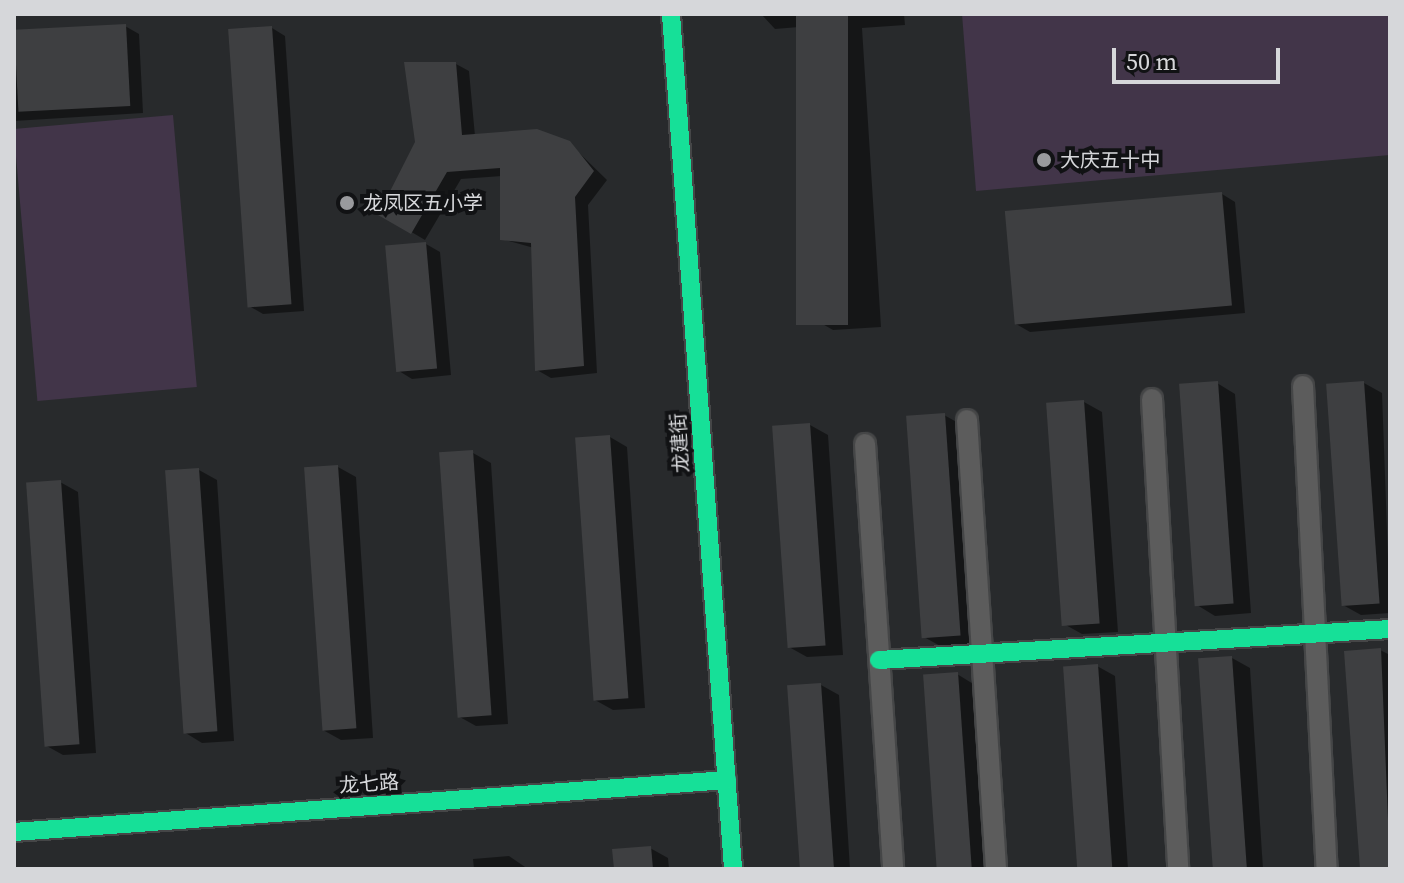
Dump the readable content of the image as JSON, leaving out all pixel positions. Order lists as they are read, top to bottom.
{
  "streets": {
    "street": ["龙建街", "龙七路"]
  },
  "crossings": [
    ["龙建街", "龙七路"]
  ],
  "places": ["大庆五十中", "龙凤区五小学"],
  "scale_bar": "50 m"
}
